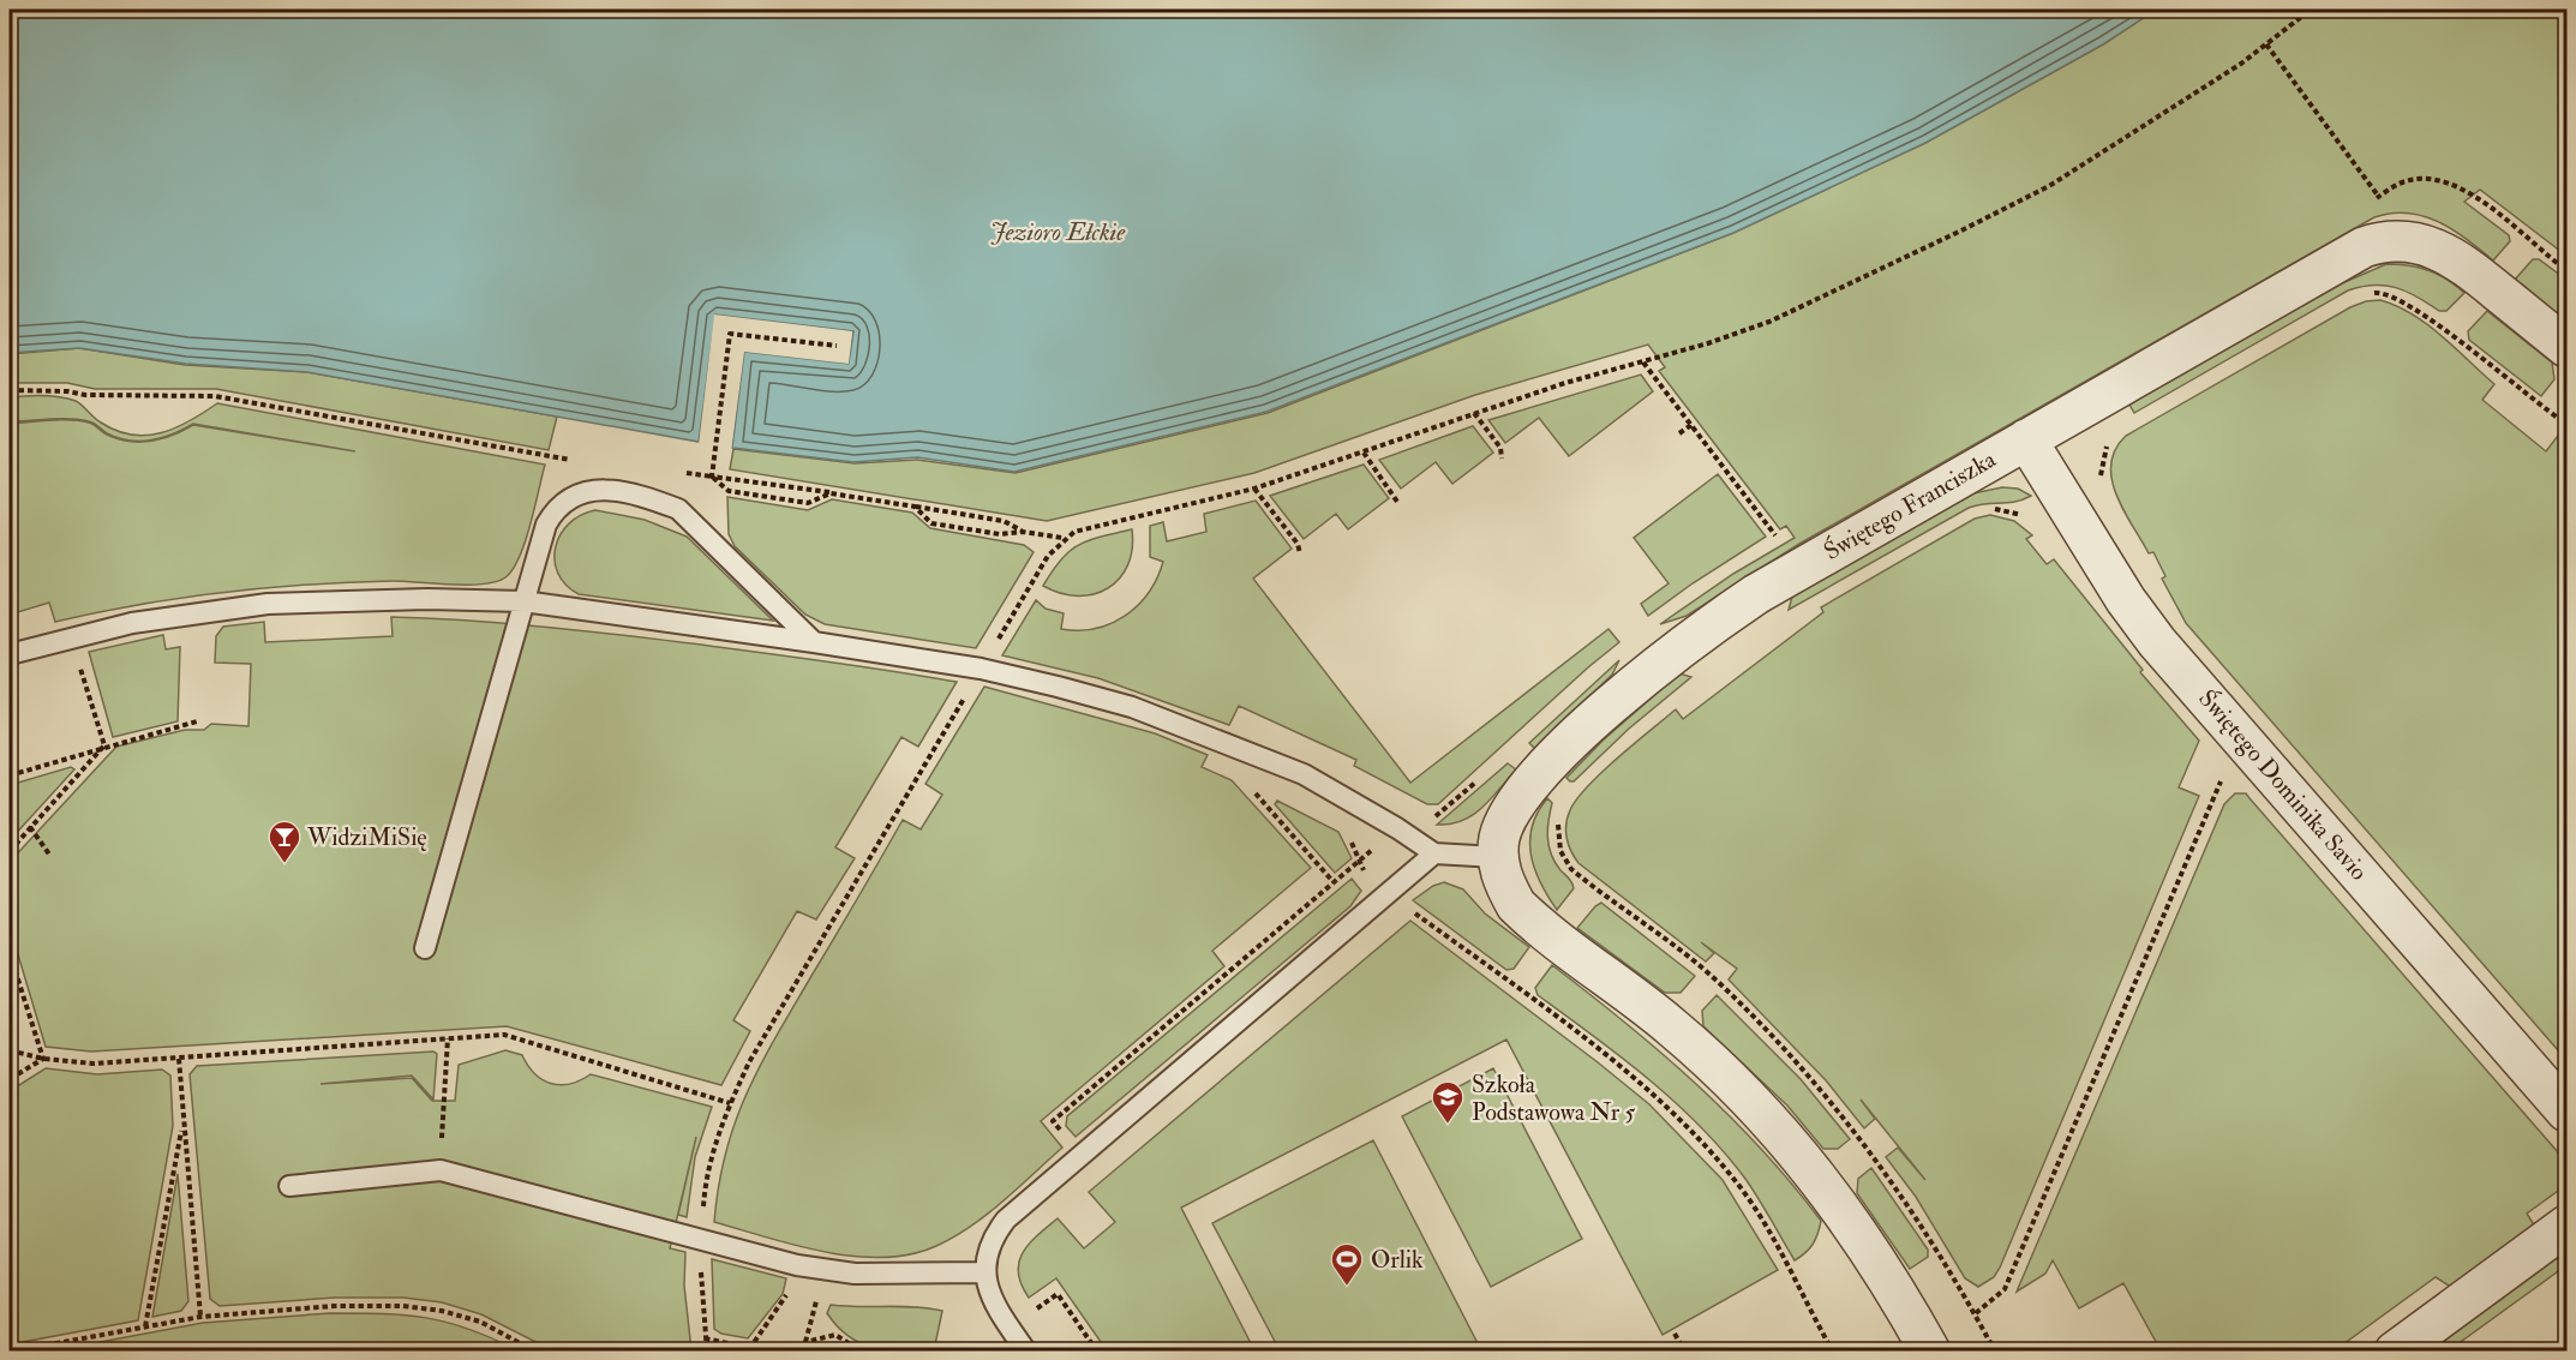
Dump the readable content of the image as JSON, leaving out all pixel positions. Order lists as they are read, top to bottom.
{
  "streets": {
    "street": ["Świętego Franciszka", "Świętego Dominika Savio"]
  },
  "crossings": [
    ["Świętego Franciszka", "Świętego Dominika Savio"]
  ],
  "water": ["Jezioro Ełckie"],
  "places": {
    "bar": ["WidziMiSię"],
    "school or university": ["Szkoła Podstawowa Nr 5"],
    "sports": ["Orlik"]
  }
}
